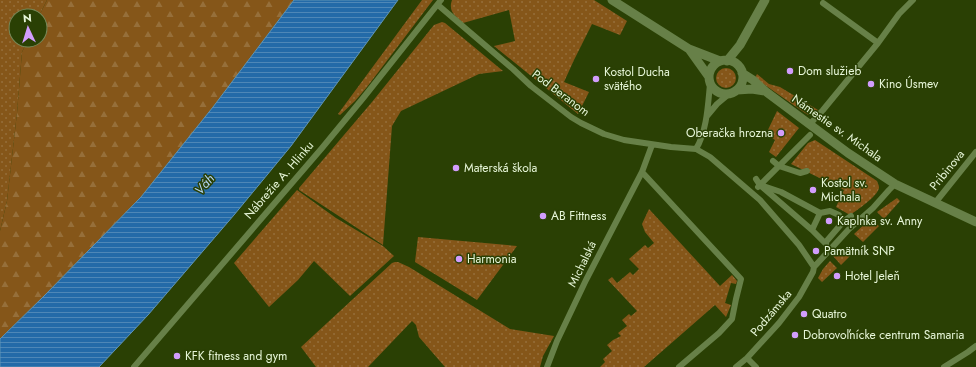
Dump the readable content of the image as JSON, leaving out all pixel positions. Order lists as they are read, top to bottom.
{
  "streets": {
    "main road": ["Námestie sv. Michala"],
    "street": [
      "Pod Beranom",
      "Pribinova",
      "Nábrežie A. Hlinku",
      "Michalská",
      "Podzámska"
    ]
  },
  "crossings": [
    ["Pod Beranom", "Nábrežie A. Hlinku"],
    ["Pod Beranom", "Michalská"],
    ["Námestie sv. Michala", "Pribinova"]
  ],
  "water": ["Váh"],
  "places": [
    "Dom služieb",
    "Kostol Ducha svätého",
    "Kino Úsmev",
    "Oberačka hrozna",
    "Materská škola",
    "Kostol sv. Michala",
    "AB Fittness",
    "Kaplnka sv. Anny",
    "Pamätník SNP",
    "Harmonia",
    "Hotel Jeleň",
    "Quatro",
    "Dobrovoľnícke centrum Samaria",
    "KFK fitness and gym"
  ],
  "north": "top"
}
